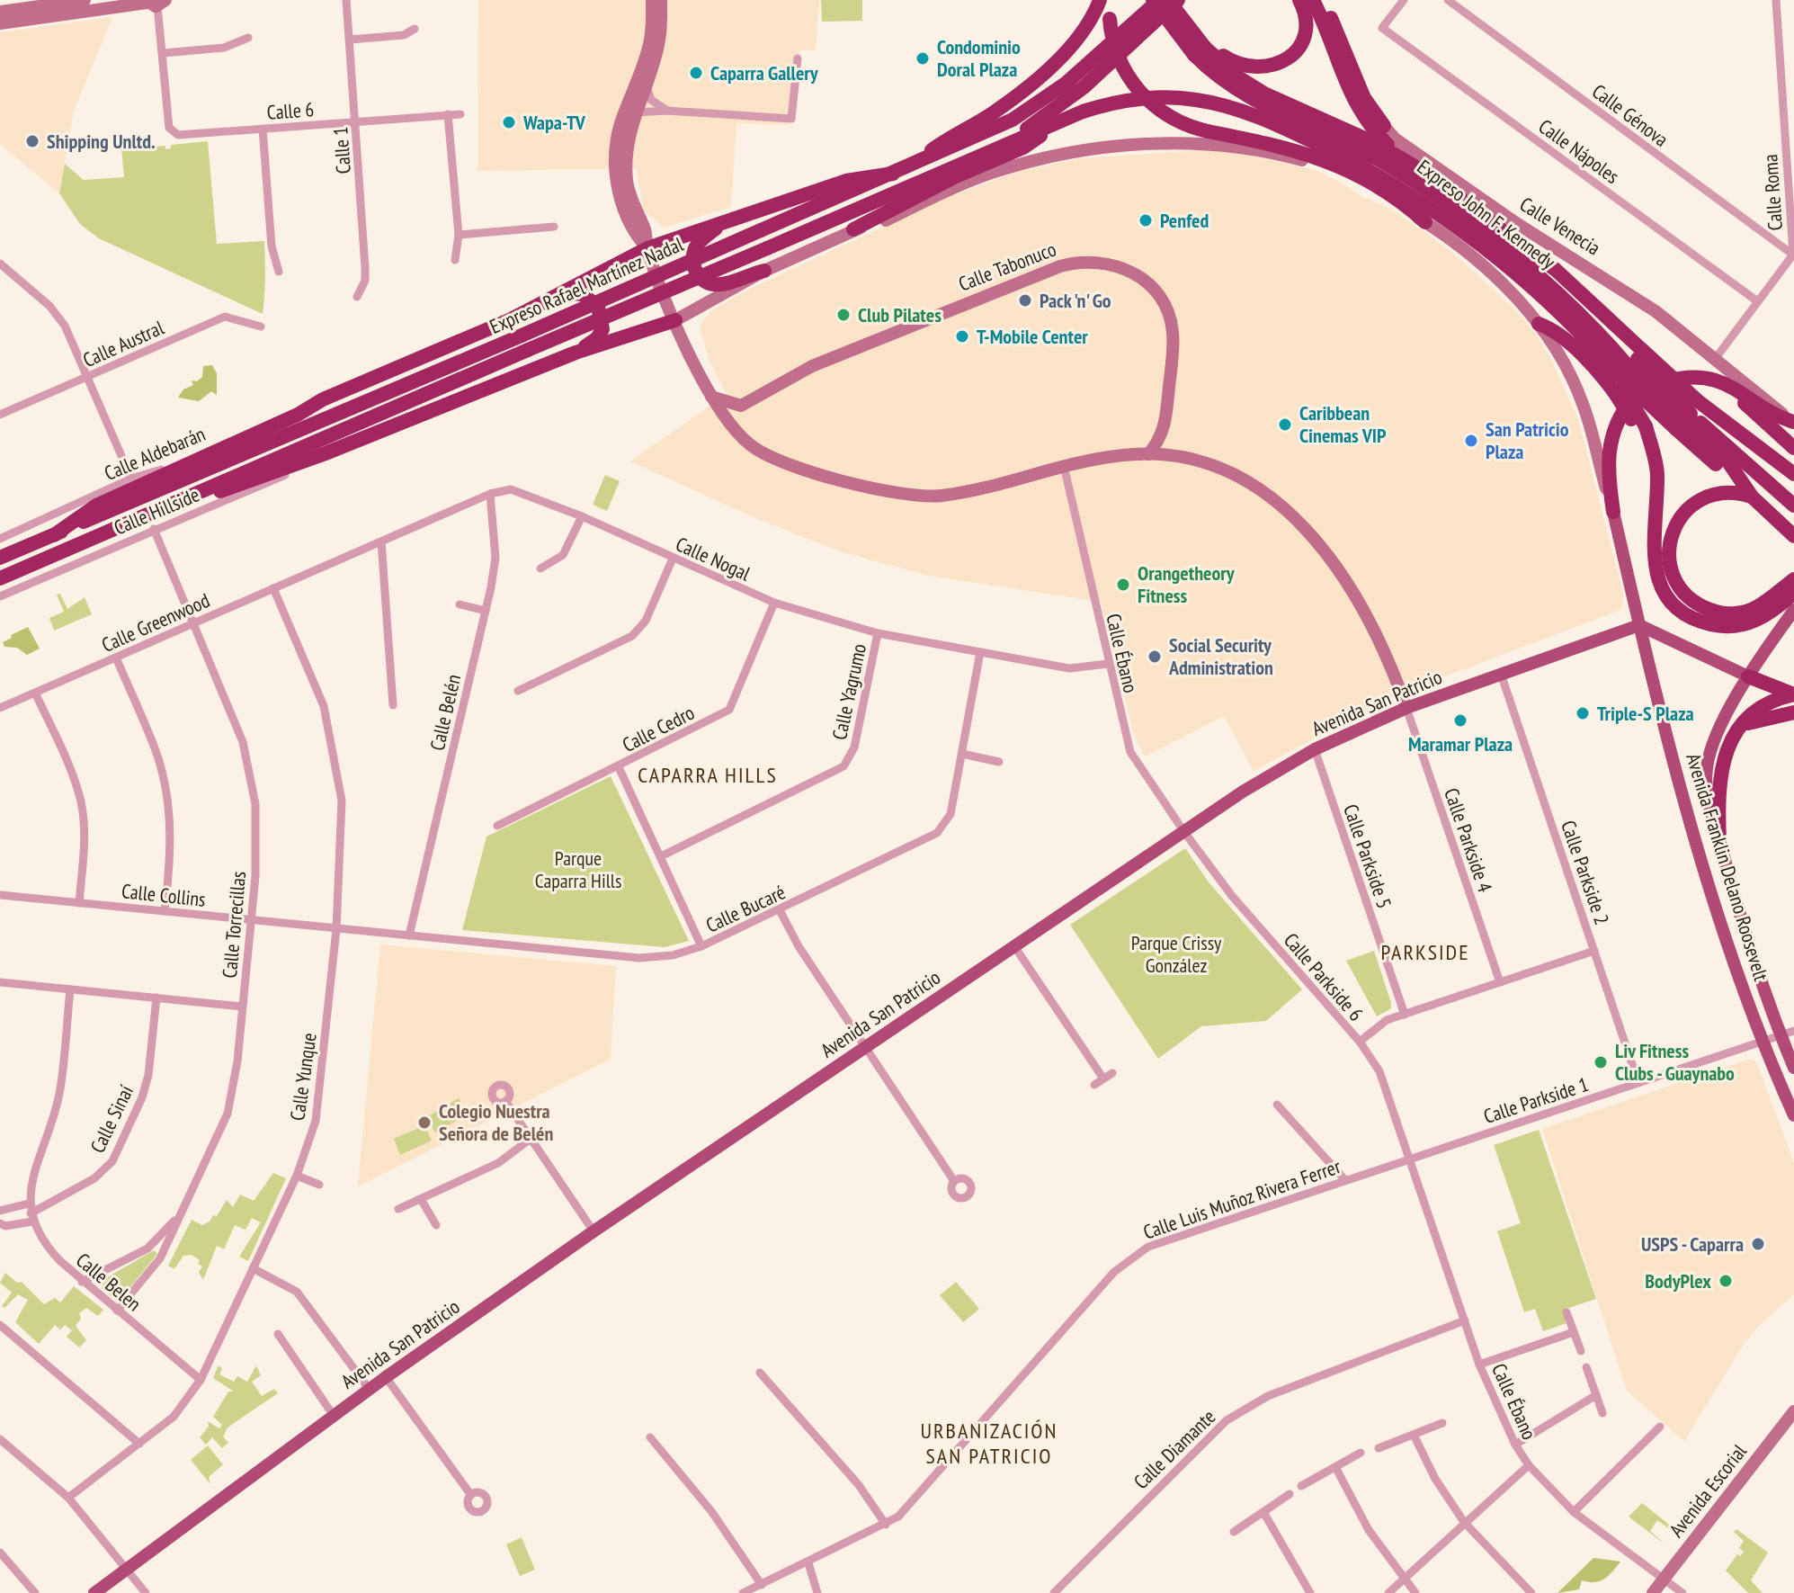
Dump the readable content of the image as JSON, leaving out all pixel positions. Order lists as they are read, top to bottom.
{
  "streets": {
    "highway": ["Expreso John F. Kennedy", "Expreso Rafael Martínez Nadal"],
    "main road": ["Avenida San Patricio", "Avenida Franklin Delano Roosevelt"],
    "street": [
      "Calle 6",
      "Calle Génova",
      "Calle 1",
      "Calle Nápoles",
      "Calle Roma",
      "Calle Venecia",
      "Calle Tabonuco",
      "Calle Austral",
      "Calle Aldebarán",
      "Calle Hillside",
      "Calle Nogal",
      "Calle Greenwood",
      "Calle Ébano",
      "Calle Yagrumo",
      "Calle Belén",
      "Calle Cedro",
      "Calle Parkside 4",
      "Calle Parkside 5",
      "Calle Parkside 2",
      "Calle Collins",
      "Calle Bucaré",
      "Calle Torrecillas",
      "Calle Parkside 6",
      "Calle Yunque",
      "Calle Parkside 1",
      "Calle Sinaí",
      "Calle Luis Muñoz Rivera Ferrer",
      "Calle Belen",
      "Calle Diamante",
      "Avenida Escorial"
    ]
  },
  "crossings": [
    ["Calle 6", "Calle 1"],
    ["Calle Génova", "Calle Roma"],
    ["Calle Nápoles", "Calle Roma"],
    ["Calle Roma", "Calle Venecia"],
    ["Calle Hillside", "Calle Torrecillas"],
    ["Calle Nogal", "Calle Greenwood"],
    ["Calle Nogal", "Calle Ébano"],
    ["Calle Nogal", "Calle Yagrumo"],
    ["Calle Nogal", "Calle Belén"],
    ["Calle Nogal", "Calle Cedro"],
    ["Calle Nogal", "Calle Bucaré"],
    ["Calle Greenwood", "Calle Torrecillas"],
    ["Calle Greenwood", "Calle Yunque"],
    ["Calle Ébano", "Avenida San Patricio"],
    ["Calle Ébano", "Calle Parkside 6"],
    ["Calle Ébano", "Calle Parkside 1"],
    ["Calle Ébano", "Calle Luis Muñoz Rivera Ferrer"],
    ["Calle Ébano", "Calle Diamante"],
    ["Calle Ébano", "Avenida Escorial"],
    ["Avenida San Patricio", "Calle Parkside 4"],
    ["Avenida San Patricio", "Calle Parkside 5"],
    ["Avenida San Patricio", "Avenida Franklin Delano Roosevelt"],
    ["Avenida San Patricio", "Calle Parkside 2"],
    ["Avenida San Patricio", "Calle Parkside 6"],
    ["Calle Belén", "Calle Bucaré"],
    ["Avenida Franklin Delano Roosevelt", "Calle Parkside 1"],
    ["Calle Parkside 2", "Calle Parkside 1"],
    ["Calle Collins", "Calle Bucaré"],
    ["Calle Collins", "Calle Torrecillas"],
    ["Calle Collins", "Calle Yunque"],
    ["Calle Torrecillas", "Calle Belen"],
    ["Calle Parkside 6", "Calle Parkside 1"],
    ["Calle Parkside 6", "Calle Luis Muñoz Rivera Ferrer"],
    ["Calle Yunque", "Calle Belen"],
    ["Calle Parkside 1", "Calle Luis Muñoz Rivera Ferrer"],
    ["Calle Sinaí", "Calle Belen"]
  ],
  "districts": ["CAPARRA HILLS", "PARKSIDE", "URBANIZACIÓN SAN PATRICIO"],
  "parks": ["Parque Caparra Hills", "Parque Crissy González"],
  "places": [
    "Condominio Doral Plaza",
    "Caparra Gallery",
    "Wapa-TV",
    "Shipping Unltd.",
    "Penfed",
    "Pack 'n' Go",
    "Club Pilates",
    "T-Mobile Center",
    "Caribbean Cinemas VIP",
    "San Patricio Plaza",
    "Orangetheory Fitness",
    "Social Security Administration",
    "Triple-S Plaza",
    "Maramar Plaza",
    "Liv Fitness Clubs - Guaynabo",
    "Colegio Nuestra Señora de Belén",
    "USPS - Caparra",
    "BodyPlex"
  ]
}
